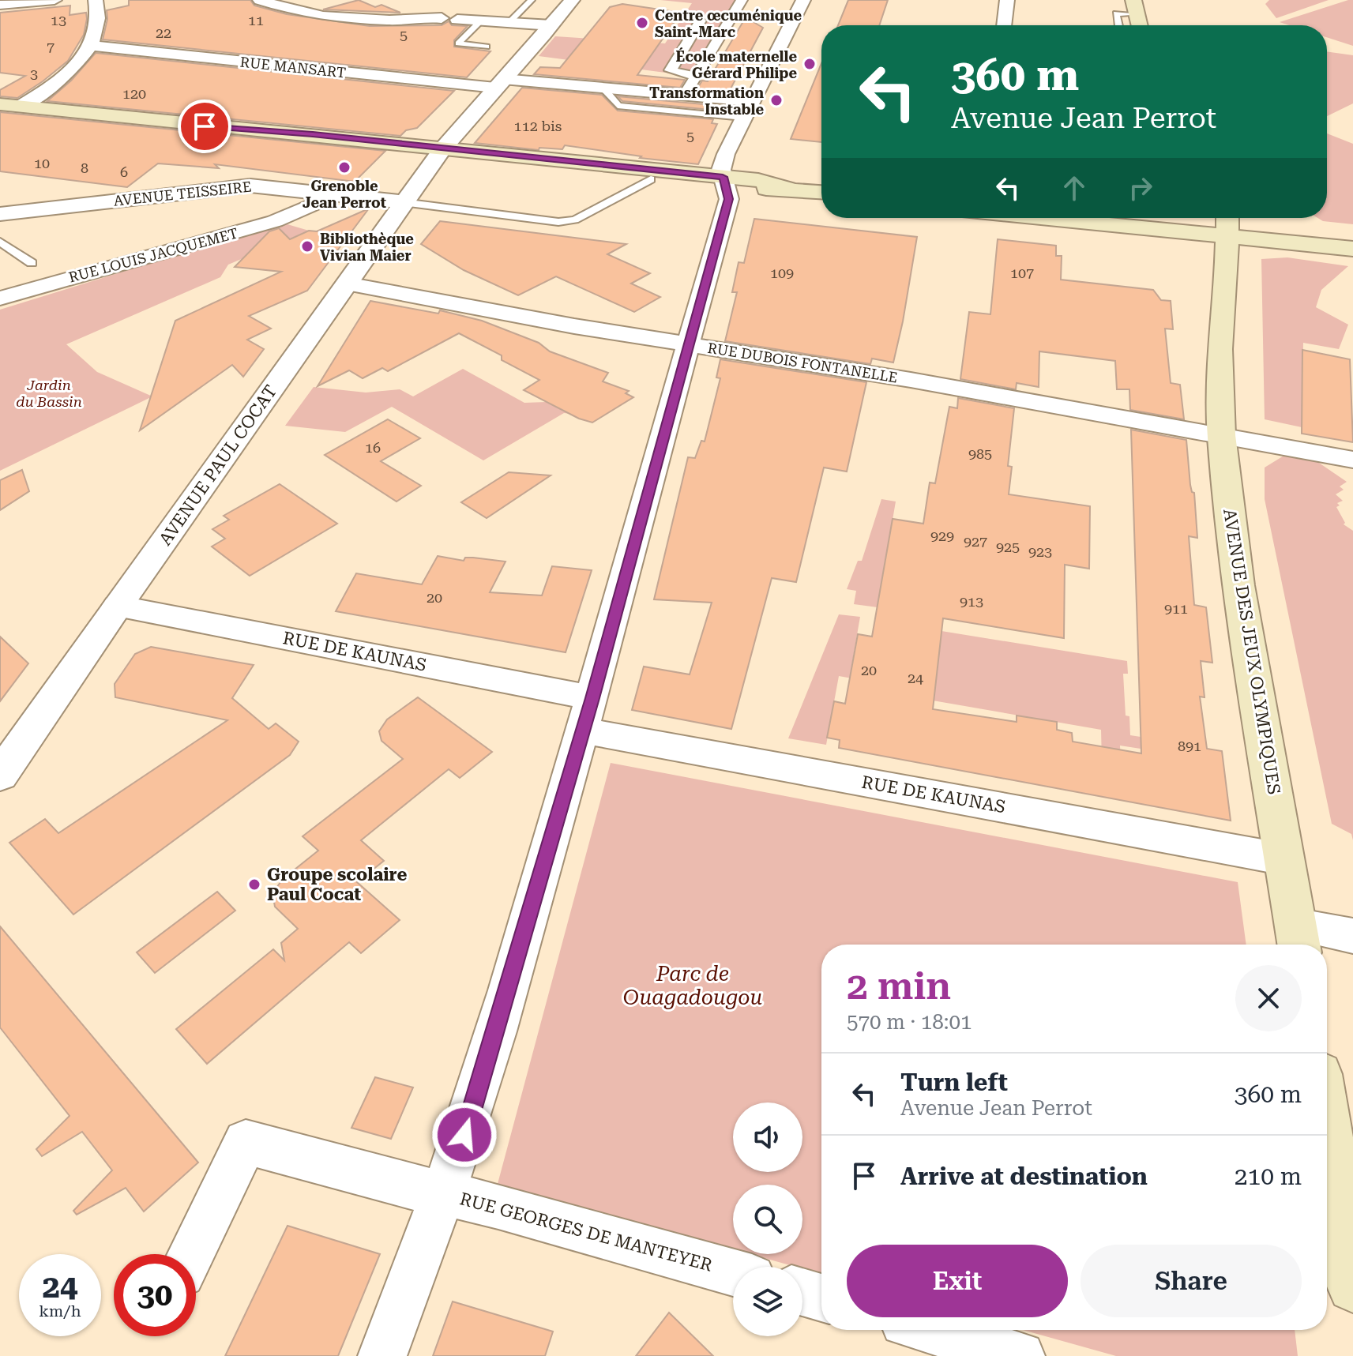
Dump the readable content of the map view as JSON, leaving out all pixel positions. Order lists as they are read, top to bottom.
{
  "streets": {
    "main road": ["AVENUE DES JEUX OLYMPIQUES"],
    "street": [
      "RUE MANSART",
      "AVENUE TEISSEIRE",
      "RUE LOUIS JACQUEMET",
      "RUE DUBOIS FONTANELLE",
      "AVENUE PAUL COCAT",
      "RUE DE KAUNAS",
      "RUE GEORGES DE MANTEYER"
    ]
  },
  "crossings": [
    ["RUE MANSART", "AVENUE PAUL COCAT"],
    ["RUE MANSART", "RUE GEORGES DE MANTEYER"],
    ["AVENUE TEISSEIRE", "RUE LOUIS JACQUEMET"],
    ["AVENUE TEISSEIRE", "AVENUE PAUL COCAT"],
    ["RUE DUBOIS FONTANELLE", "AVENUE PAUL COCAT"],
    ["RUE DUBOIS FONTANELLE", "AVENUE DES JEUX OLYMPIQUES"],
    ["RUE DUBOIS FONTANELLE", "RUE GEORGES DE MANTEYER"],
    ["AVENUE PAUL COCAT", "RUE DE KAUNAS"],
    ["RUE DE KAUNAS", "AVENUE DES JEUX OLYMPIQUES"],
    ["RUE DE KAUNAS", "RUE GEORGES DE MANTEYER"]
  ],
  "parks": ["Jardin du Bassin", "Parc de Ouagadougou"],
  "places": [
    "Centre œcuménique Saint-Marc",
    "École maternelle Gérard Philipe",
    "Transformation Instable",
    "Grenoble Jean Perrot",
    "Bibliothèque Vivian Maier",
    "Groupe scolaire Paul Cocat"
  ],
  "house_numbers": [
    "13",
    "11",
    "22",
    "5",
    "7",
    "3",
    "120",
    "112 bis",
    "5",
    "10",
    "8",
    "6",
    "109",
    "107",
    "16",
    "985",
    "929",
    "927",
    "925",
    "923",
    "20",
    "913",
    "911",
    "20",
    "24",
    "891"
  ],
  "page": {
    "turn": ["360 m", "Avenue Jean Perrot"],
    "heading": ["2 min", "570 m · 18:01"],
    "list": [
      {
        "name": "Turn left",
        "note": "Avenue Jean Perrot",
        "value": "360 m"
      },
      {
        "name": "Arrive at destination",
        "value": "210 m"
      }
    ],
    "buttons": ["Exit", "Share"],
    "speed": "24 km/h",
    "limit": "30"
  }
}
